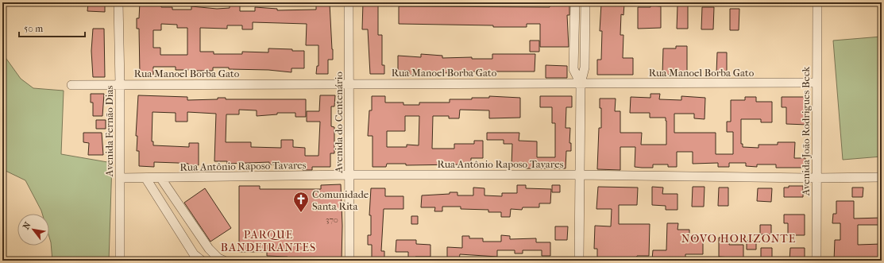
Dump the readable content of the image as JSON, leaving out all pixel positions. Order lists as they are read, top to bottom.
{
  "streets": {
    "street": [
      "Rua Manoel Borba Gato",
      "Avenida do Centenário",
      "Avenida Fernão Dias",
      "Avenida João Rodrigues Beck",
      "Rua Antônio Raposo Tavares"
    ]
  },
  "crossings": [
    ["Rua Manoel Borba Gato", "Avenida do Centenário"],
    ["Rua Manoel Borba Gato", "Avenida Fernão Dias"],
    ["Rua Manoel Borba Gato", "Avenida João Rodrigues Beck"],
    ["Avenida do Centenário", "Rua Antônio Raposo Tavares"],
    ["Avenida Fernão Dias", "Rua Antônio Raposo Tavares"],
    ["Avenida João Rodrigues Beck", "Rua Antônio Raposo Tavares"]
  ],
  "districts": ["PARQUE BANDEIRANTES", "NOVO HORIZONTE"],
  "places": {
    "church": ["Comunidade Santa Rita"]
  },
  "house_numbers": ["370"],
  "scale_bar": "50 m",
  "north": "top left"
}
